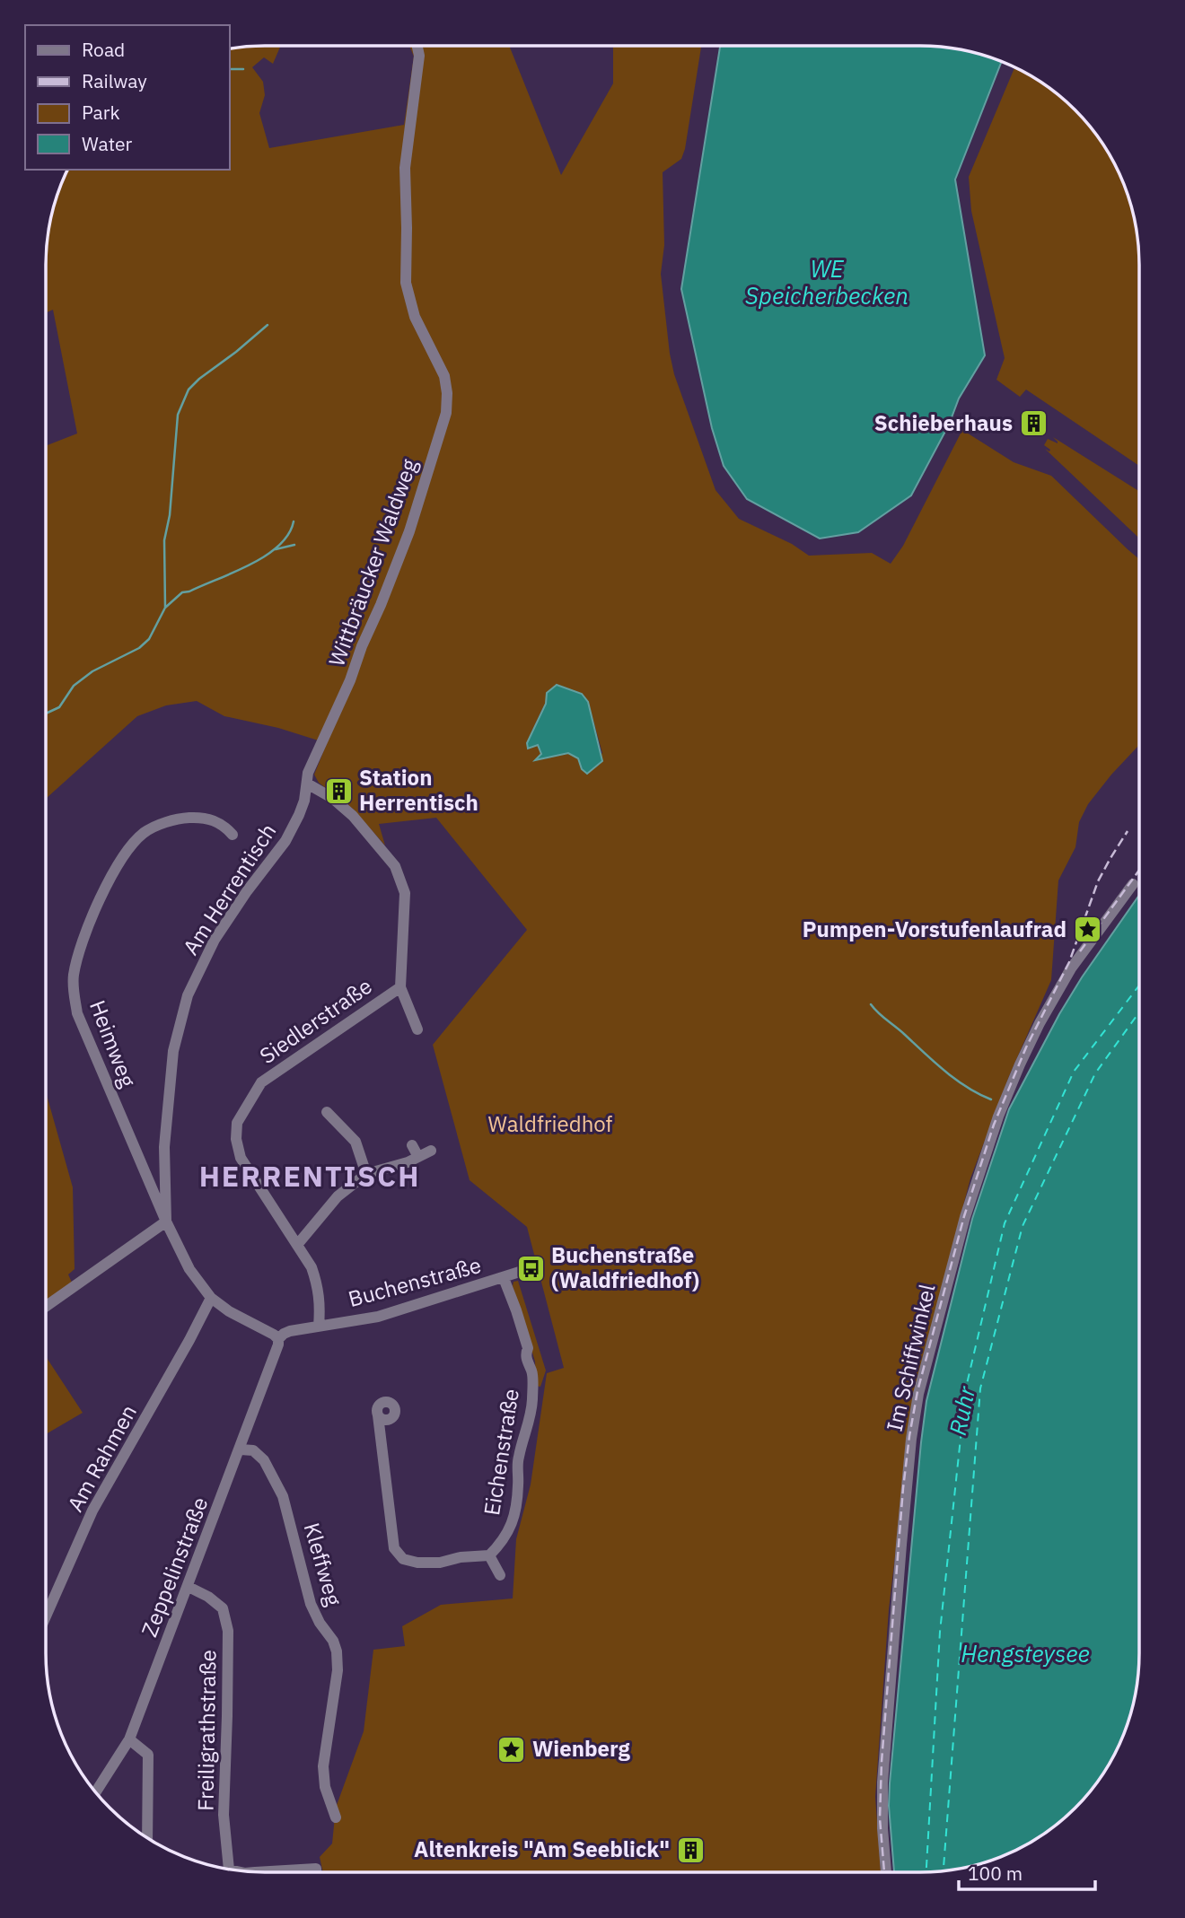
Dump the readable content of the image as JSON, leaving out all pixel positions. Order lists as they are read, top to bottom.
{
  "streets": {
    "street": [
      "Wittbräucker Waldweg",
      "Am Herrentisch",
      "Siedlerstraße",
      "Heimweg",
      "Buchenstraße",
      "Im Schiffwinkel",
      "Eichenstraße",
      "Am Rahmen",
      "Kleffweg",
      "Zeppelinstraße",
      "Freiligrathstraße"
    ]
  },
  "crossings": [
    ["Wittbräucker Waldweg", "Am Herrentisch"],
    ["Am Herrentisch", "Heimweg"],
    ["Am Herrentisch", "Buchenstraße"],
    ["Am Herrentisch", "Am Rahmen"],
    ["Am Herrentisch", "Zeppelinstraße"],
    ["Siedlerstraße", "Buchenstraße"],
    ["Buchenstraße", "Eichenstraße"],
    ["Buchenstraße", "Zeppelinstraße"],
    ["Kleffweg", "Zeppelinstraße"],
    ["Zeppelinstraße", "Freiligrathstraße"]
  ],
  "districts": ["HERRENTISCH"],
  "water": ["WE Speicherbecken", "Ruhr", "Hengsteysee"],
  "parks": ["Waldfriedhof"],
  "places": {
    "building": ["Schieberhaus", "Station Herrentisch", "Altenkreis \"Am Seeblick\""],
    "place": ["Pumpen-Vorstufenlaufrad", "Wienberg"],
    "bus stop": ["Buchenstraße (Waldfriedhof)"]
  },
  "legend": [
    "Road",
    "Railway",
    "Park",
    "Water"
  ],
  "scale_bar": "100 m"
}
